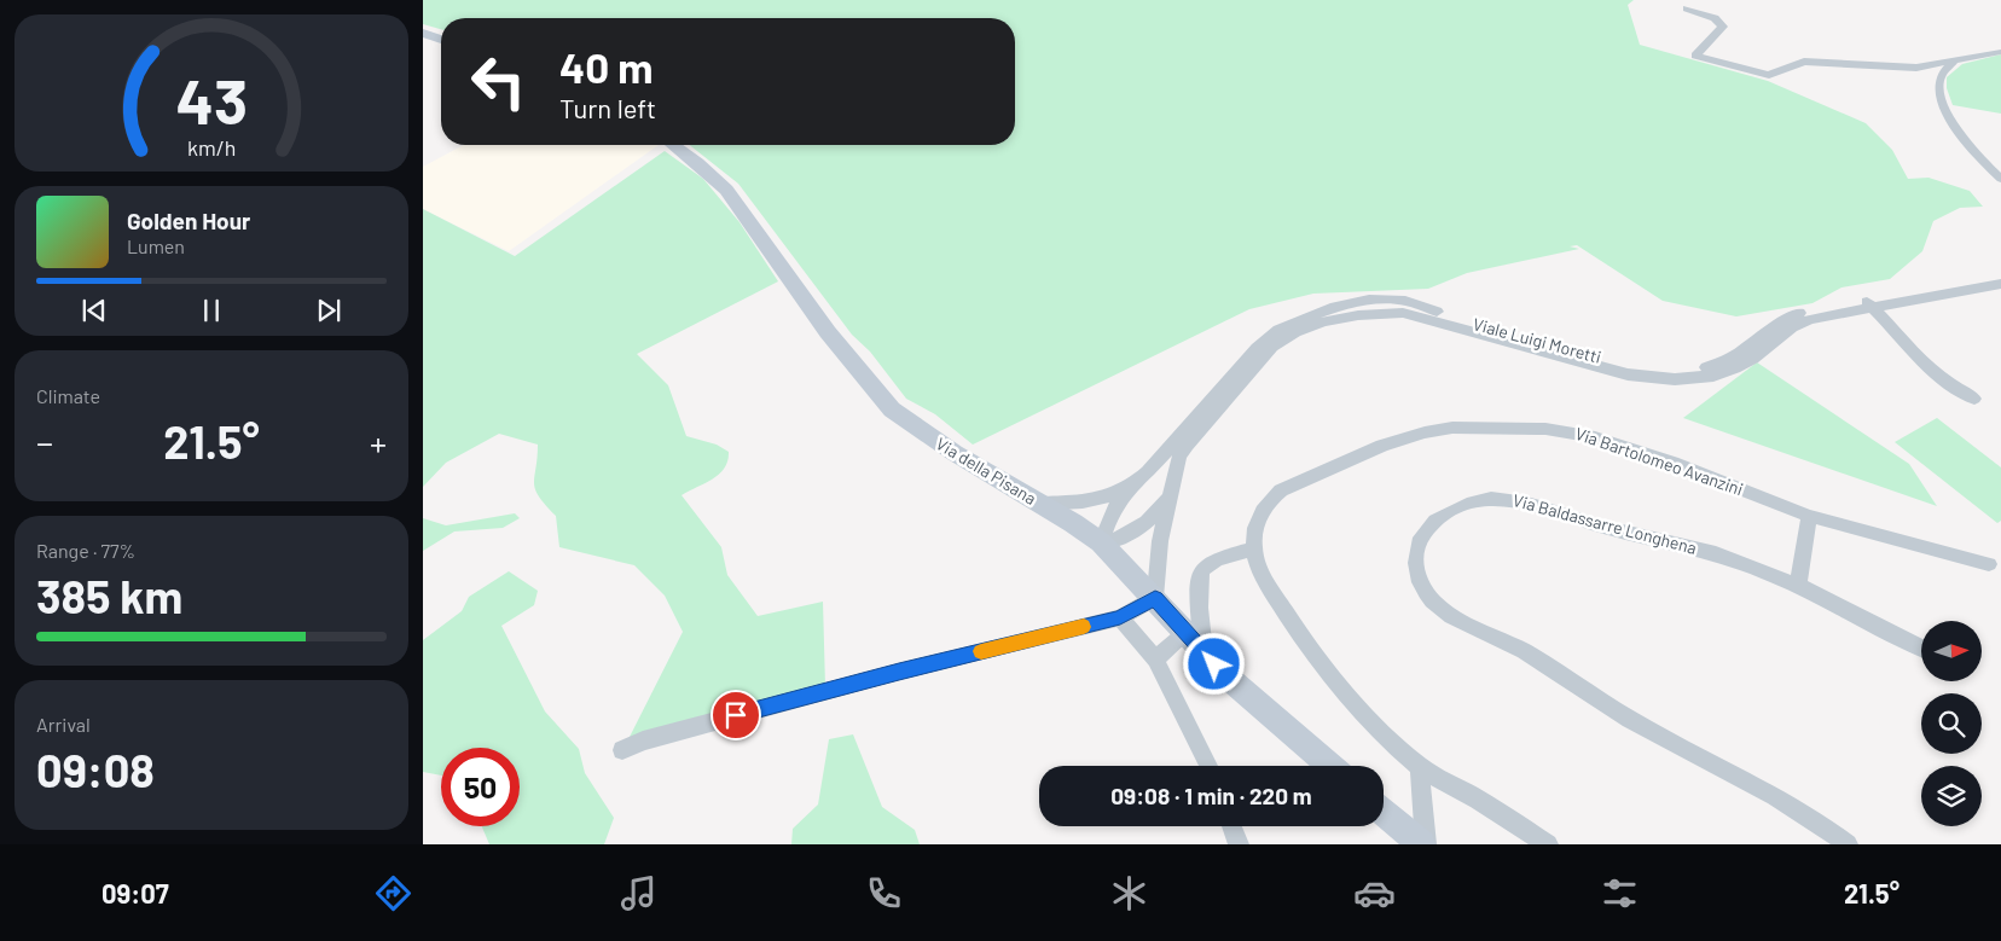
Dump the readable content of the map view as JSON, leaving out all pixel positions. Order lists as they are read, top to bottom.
{
  "streets": {
    "main road": ["Via della Pisana"],
    "street": ["Viale Luigi Moretti", "Via Bartolomeo Avanzini", "Via Baldassarre Longhena"]
  },
  "crossings": [
    ["Viale Luigi Moretti", "Via della Pisana"]
  ],
  "north": "right",
  "page": {
    "turn": ["40 m", "Turn left"],
    "song": ["Golden Hour", "Lumen"],
    "tile": [
      "Climate",
      ["Range · 77%", "385 km"],
      ["Arrival", "09:08"]
    ],
    "heat": ["−", "21.5°", "+"],
    "limit": "50",
    "trip": "09:08 · 1 min · 220 m",
    "tabs": ["09:07", "21.5°"],
    "gauge": ["43", "km/h"]
  }
}
